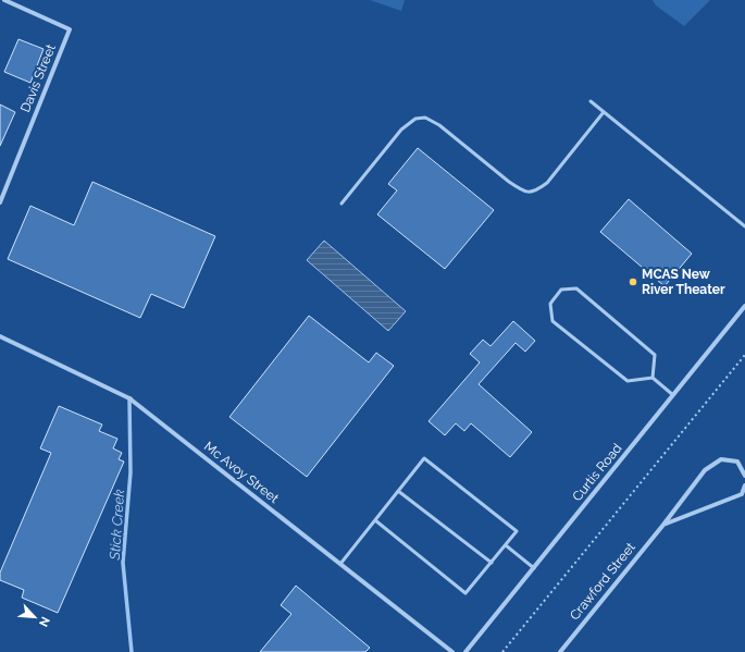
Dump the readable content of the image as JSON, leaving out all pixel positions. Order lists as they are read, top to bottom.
{
  "streets": {
    "street": [
      "Davis Street",
      "Mc Avoy Street",
      "Curtis Road",
      "Crawford Street"
    ]
  },
  "water": ["Stick Creek"],
  "places": ["MCAS New River Theater"],
  "north": "bottom right"
}
